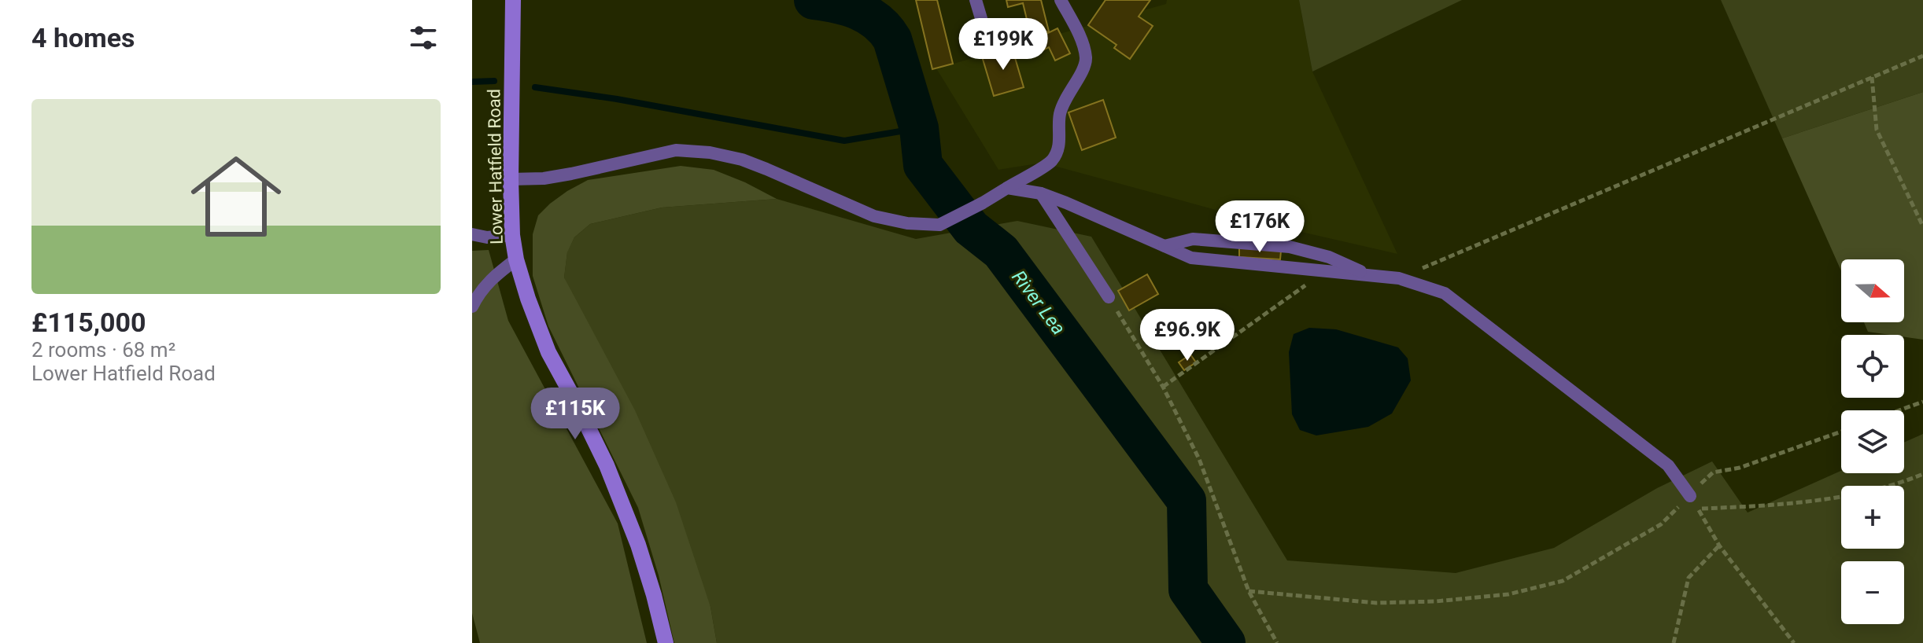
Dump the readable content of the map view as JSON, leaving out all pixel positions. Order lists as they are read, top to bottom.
{
  "streets": {
    "main road": ["Lower Hatfield Road"]
  },
  "water": ["River Lea"],
  "north": "right",
  "page": {
    "heading": "4 homes",
    "price": [
      "£199K",
      "£176K",
      "£96.9K",
      "£115K"
    ],
    "list": [
      {
        "name": "£115,000",
        "note": "2 rooms · 68 m² · Lower Hatfield Road"
      }
    ],
    "map_buttons": ["+", "−"]
  }
}
